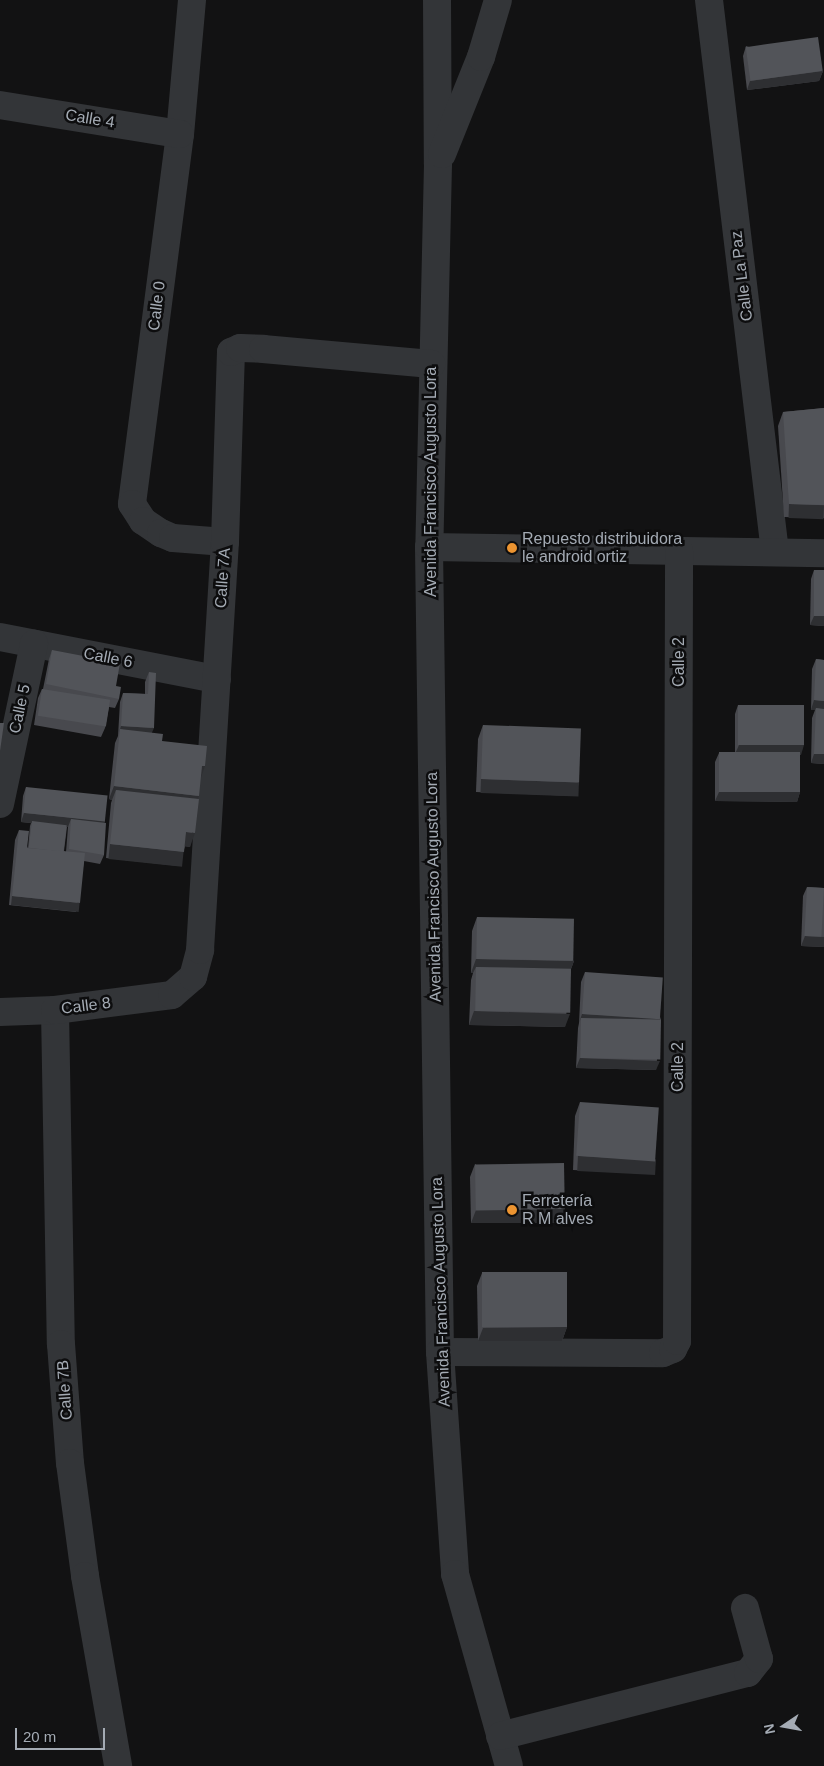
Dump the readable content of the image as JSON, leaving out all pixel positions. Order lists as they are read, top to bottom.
{
  "streets": {
    "street": [
      "Calle 4",
      "Calle La Paz",
      "Calle 0",
      "Avenida Francisco Augusto Lora",
      "Calle 7A",
      "Calle 6",
      "Calle 2",
      "Calle 5",
      "Calle 8",
      "Calle 7B"
    ]
  },
  "crossings": [
    ["Calle 4", "Calle 0"],
    ["Calle 0", "Calle 7A"],
    ["Avenida Francisco Augusto Lora", "Calle 7A"],
    ["Avenida Francisco Augusto Lora", "Calle 2"],
    ["Calle 7A", "Calle 6"],
    ["Calle 7A", "Calle 8"],
    ["Calle 6", "Calle 5"],
    ["Calle 8", "Calle 7B"]
  ],
  "places": ["Repuesto distribuidora le android ortiz", "Ferretería R M alves"],
  "scale_bar": "20 m",
  "north": "left"
}
